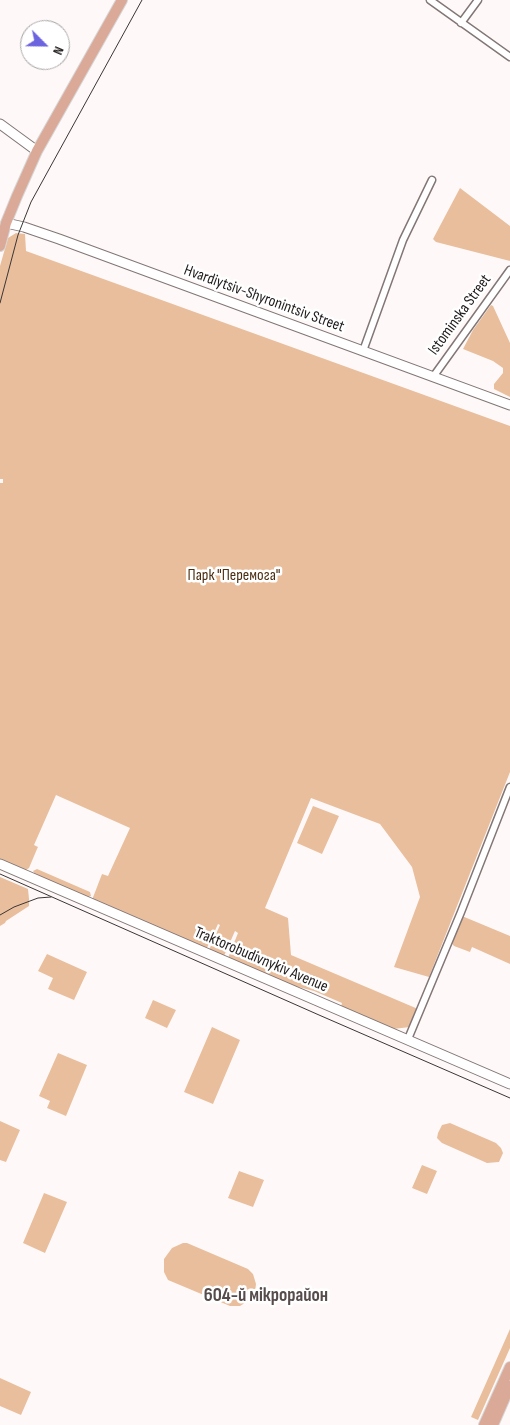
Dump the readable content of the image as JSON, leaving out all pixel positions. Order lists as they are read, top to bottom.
{
  "streets": {
    "main road": ["Hvardiytsiv-Shyronintsiv Street", "Traktorobudivnykiv Avenue"],
    "street": ["Istominska Street"]
  },
  "crossings": [
    ["Hvardiytsiv-Shyronintsiv Street", "Istominska Street"]
  ],
  "districts": ["604-й мікрорайон"],
  "parks": ["Парк \"Перемога\""],
  "north": "bottom right"
}
